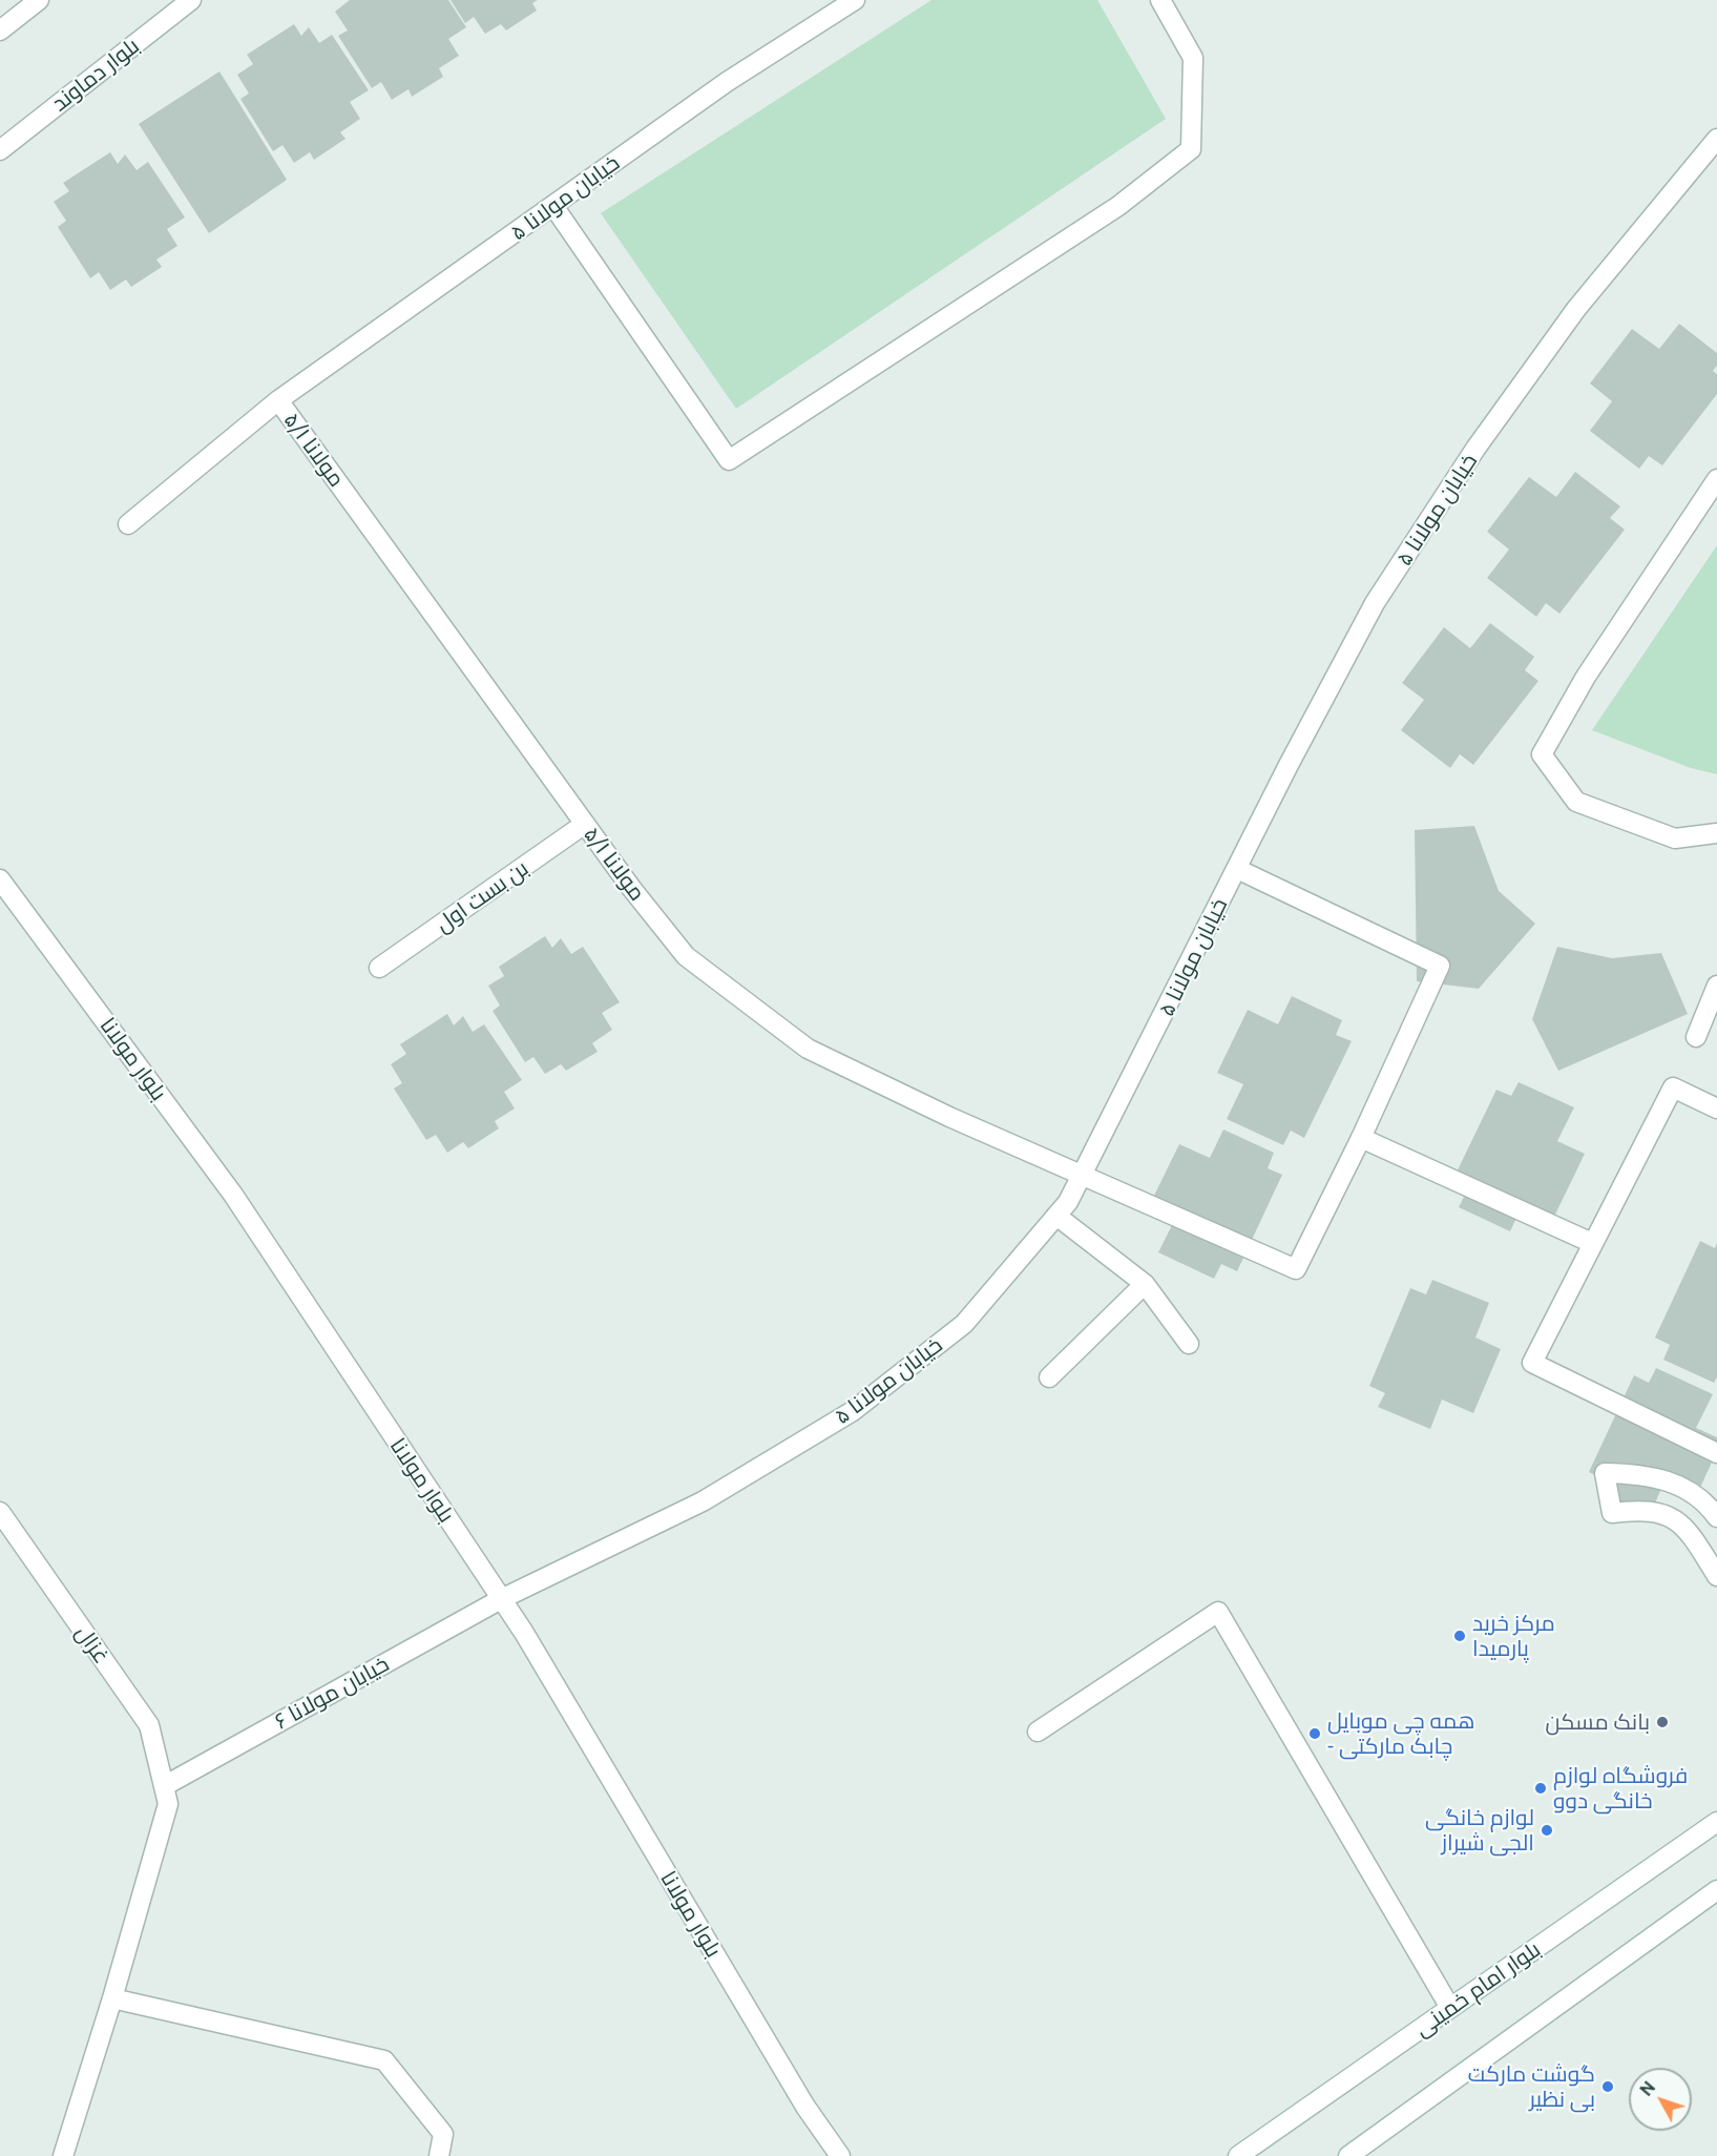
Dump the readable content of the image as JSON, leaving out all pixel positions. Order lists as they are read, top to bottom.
{
  "streets": {
    "street": [
      "بلوار دماوند",
      "خیابان مولانا ۵",
      "مولانا ۵/۱",
      "بن بست اول",
      "بلوار مولانا",
      "غزال",
      "خیابان مولانا ۶",
      "بلوار امام خمینی"
    ]
  },
  "crossings": [
    ["خیابان مولانا ۵", "مولانا ۵/۱"],
    ["خیابان مولانا ۵", "بلوار مولانا"],
    ["خیابان مولانا ۵", "خیابان مولانا ۶"],
    ["مولانا ۵/۱", "بن بست اول"],
    ["بلوار مولانا", "خیابان مولانا ۶"],
    ["غزال", "خیابان مولانا ۶"]
  ],
  "places": [
    "مرکز خرید پارمیدا",
    "بانک مسکن",
    "همه چی موبایل - چابک مارکتی",
    "فروشگاه لوازم خانگی دوو",
    "لوازم خانگی الجی شیراز",
    "گوشت مارکت بی نظیر"
  ],
  "north": "top left"
}
